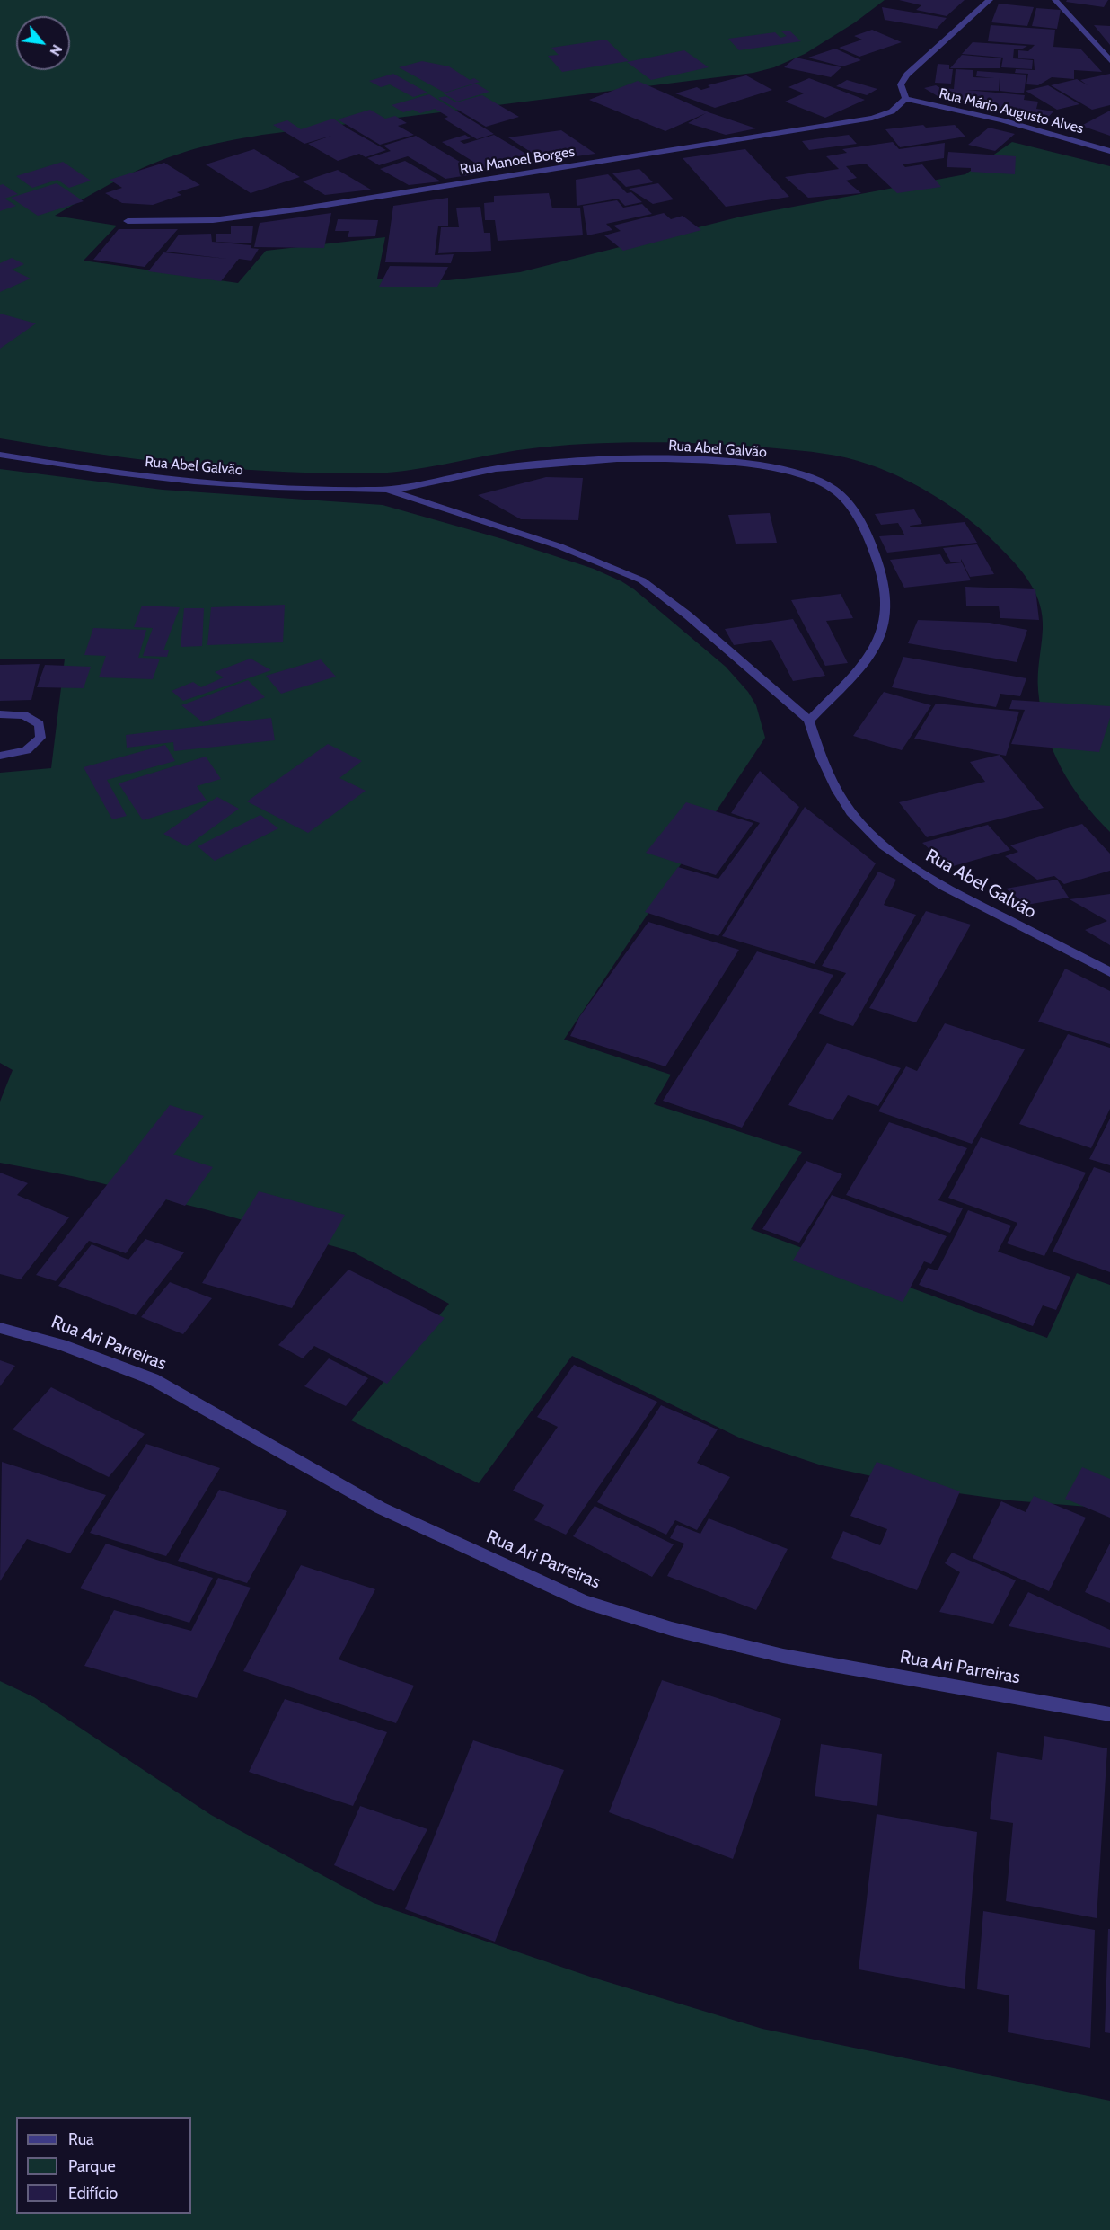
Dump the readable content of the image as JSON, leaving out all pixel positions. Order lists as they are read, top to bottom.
{
  "streets": {
    "street": [
      "Rua Mário Augusto Alves",
      "Rua Manoel Borges",
      "Rua Abel Galvão",
      "Rua Ari Parreiras"
    ]
  },
  "crossings": [
    ["Rua Mário Augusto Alves", "Rua Manoel Borges"]
  ],
  "legend": ["Rua", "Parque", "Edifício"],
  "north": "bottom right"
}
